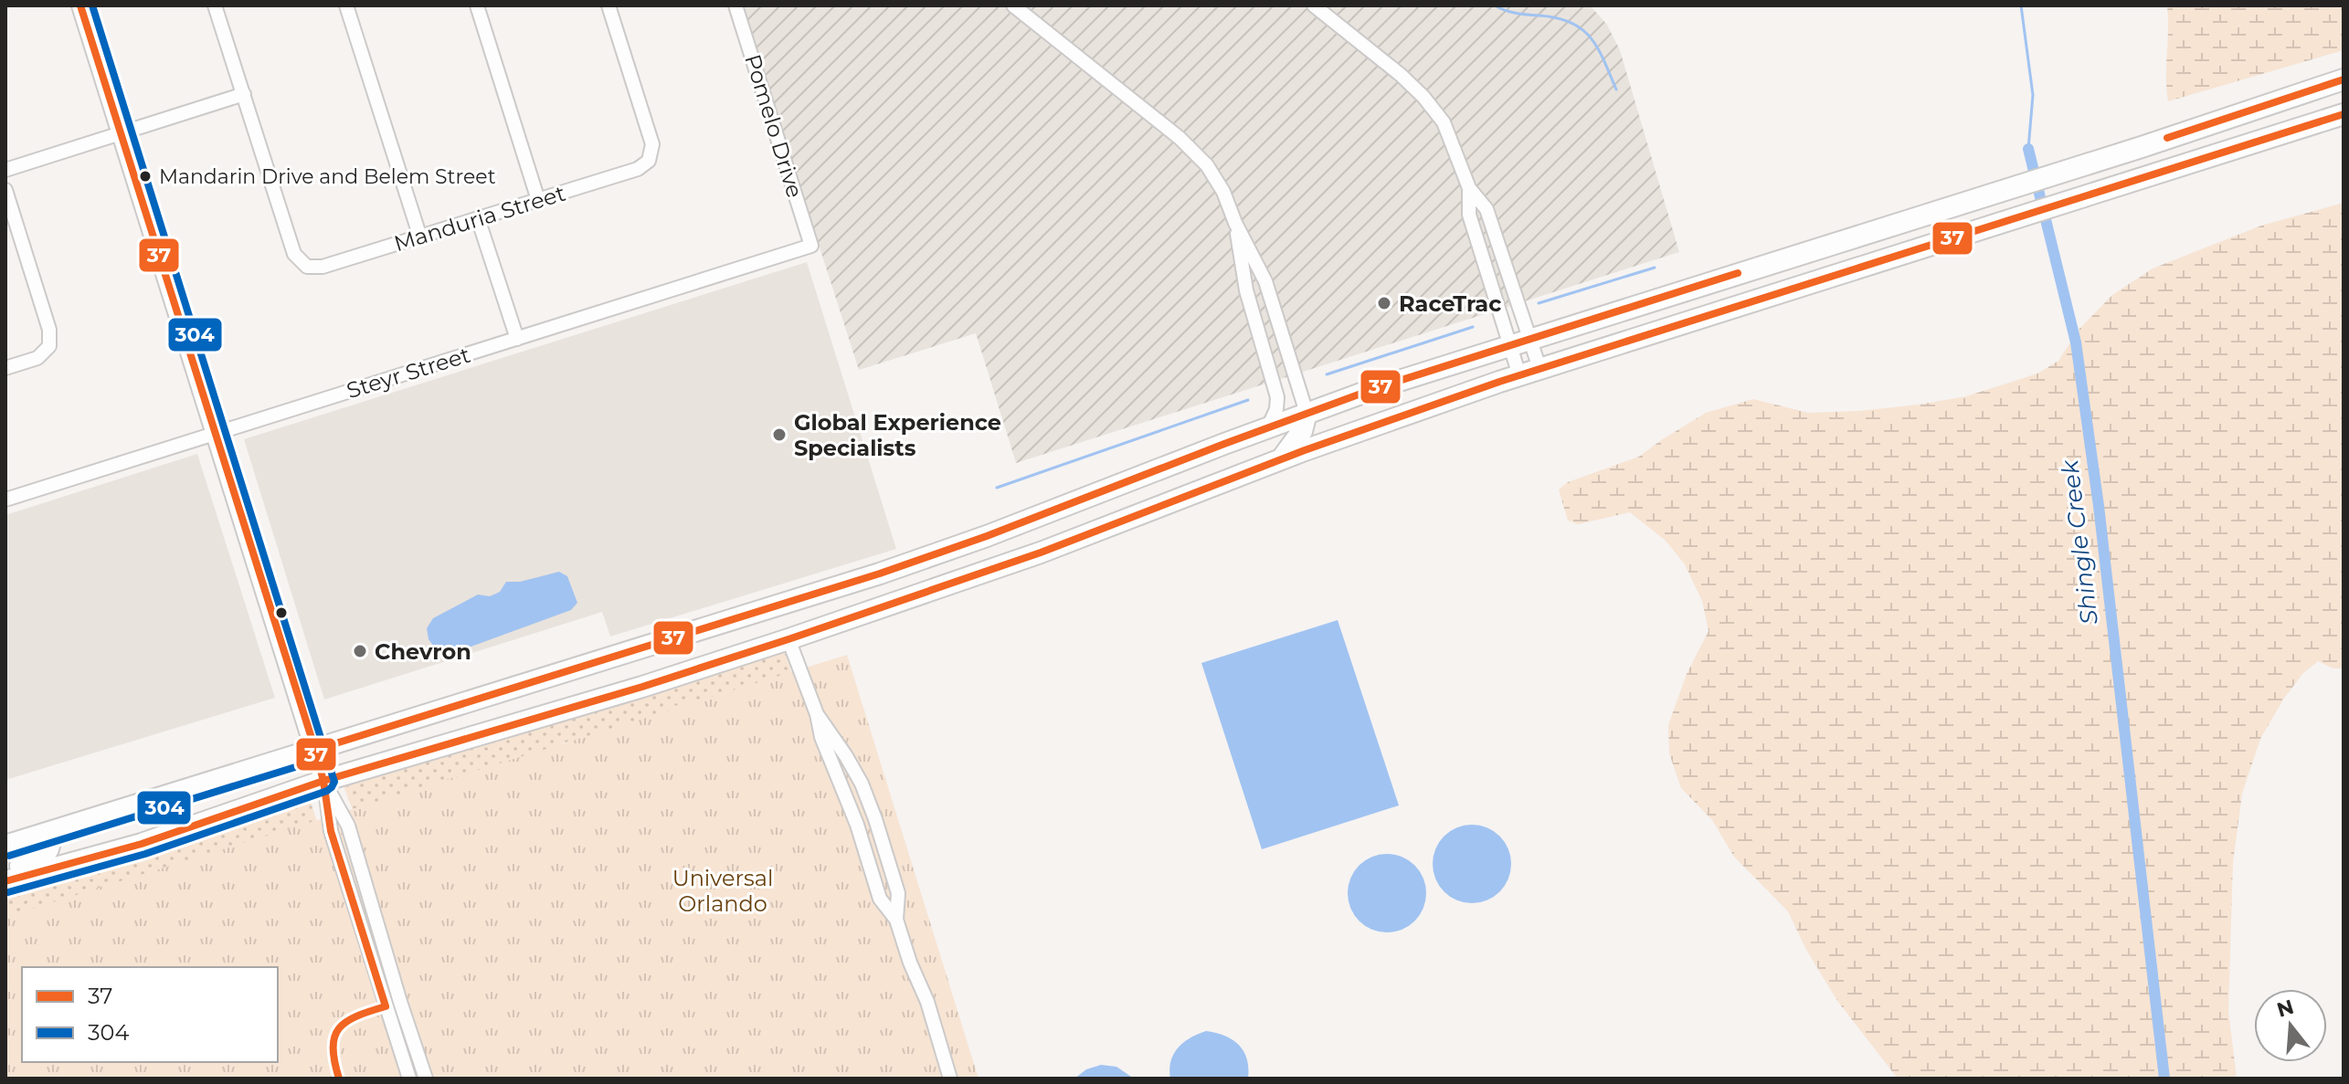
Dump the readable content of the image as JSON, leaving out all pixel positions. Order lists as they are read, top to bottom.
{
  "streets": {
    "street": ["Pomelo Drive", "Manduria Street", "Steyr Street"]
  },
  "crossings": [
    ["Pomelo Drive", "Steyr Street"]
  ],
  "water": ["Shingle Creek"],
  "parks": ["Universal Orlando"],
  "places": [
    "Mandarin Drive and Belem Street",
    "RaceTrac",
    "Global Experience Specialists",
    "Chevron"
  ],
  "lines": ["transit line 37", "transit line 304"],
  "legend": ["37", "304"],
  "north": "top"
}
